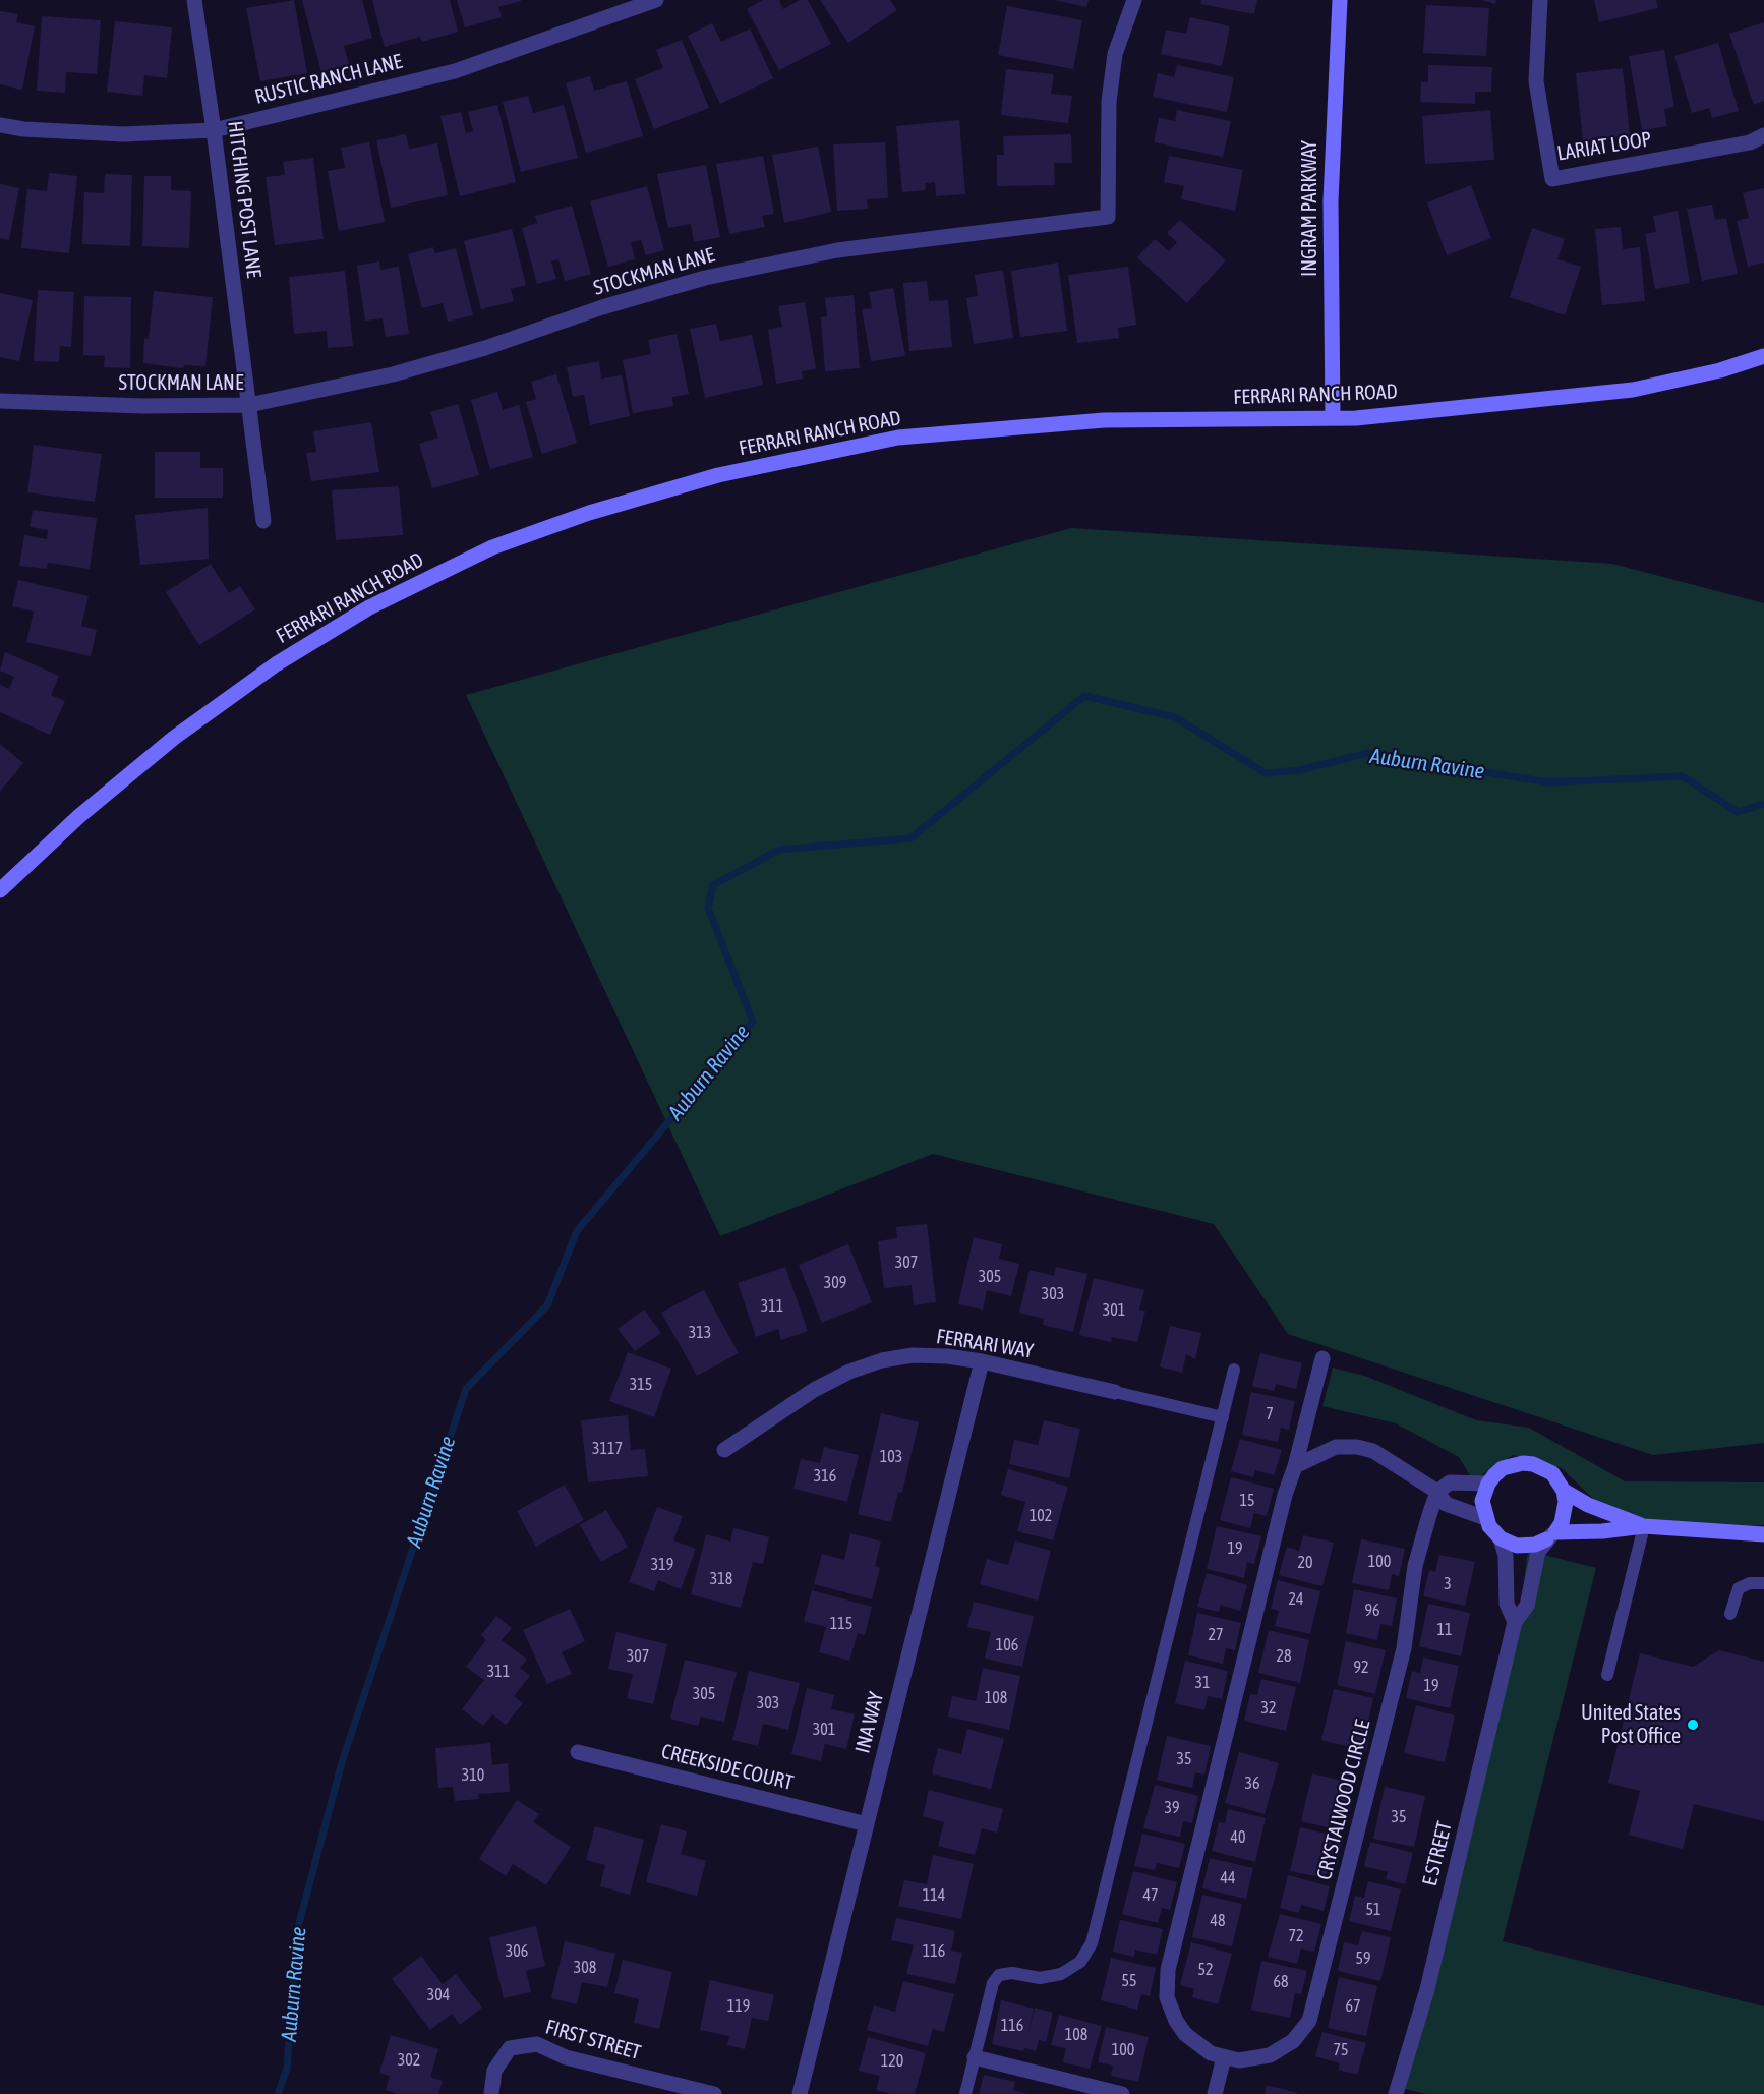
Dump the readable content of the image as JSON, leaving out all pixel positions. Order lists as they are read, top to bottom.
{
  "streets": {
    "main road": ["INGRAM PARKWAY", "FERRARI RANCH ROAD"],
    "street": [
      "RUSTIC RANCH LANE",
      "LARIAT LOOP",
      "HITCHING POST LANE",
      "STOCKMAN LANE",
      "FERRARI WAY",
      "INA WAY",
      "CREEKSIDE COURT",
      "CRYSTALWOOD CIRCLE",
      "E STREET",
      "FIRST STREET"
    ]
  },
  "crossings": [
    ["RUSTIC RANCH LANE", "HITCHING POST LANE"],
    ["HITCHING POST LANE", "STOCKMAN LANE"],
    ["INGRAM PARKWAY", "FERRARI RANCH ROAD"],
    ["FERRARI WAY", "INA WAY"],
    ["INA WAY", "CREEKSIDE COURT"]
  ],
  "water": ["Auburn Ravine"],
  "places": ["United States Post Office"],
  "house_numbers": [
    "307",
    "305",
    "309",
    "303",
    "311",
    "301",
    "313",
    "315",
    "7",
    "3117",
    "103",
    "316",
    "15",
    "102",
    "19",
    "100",
    "20",
    "319",
    "318",
    "3",
    "24",
    "96",
    "115",
    "11",
    "27",
    "106",
    "307",
    "28",
    "92",
    "311",
    "31",
    "19",
    "305",
    "108",
    "303",
    "32",
    "301",
    "35",
    "310",
    "36",
    "39",
    "35",
    "40",
    "44",
    "114",
    "47",
    "51",
    "48",
    "72",
    "306",
    "116",
    "59",
    "308",
    "52",
    "55",
    "68",
    "304",
    "119",
    "67",
    "116",
    "108",
    "100",
    "75",
    "302",
    "120"
  ]
}
